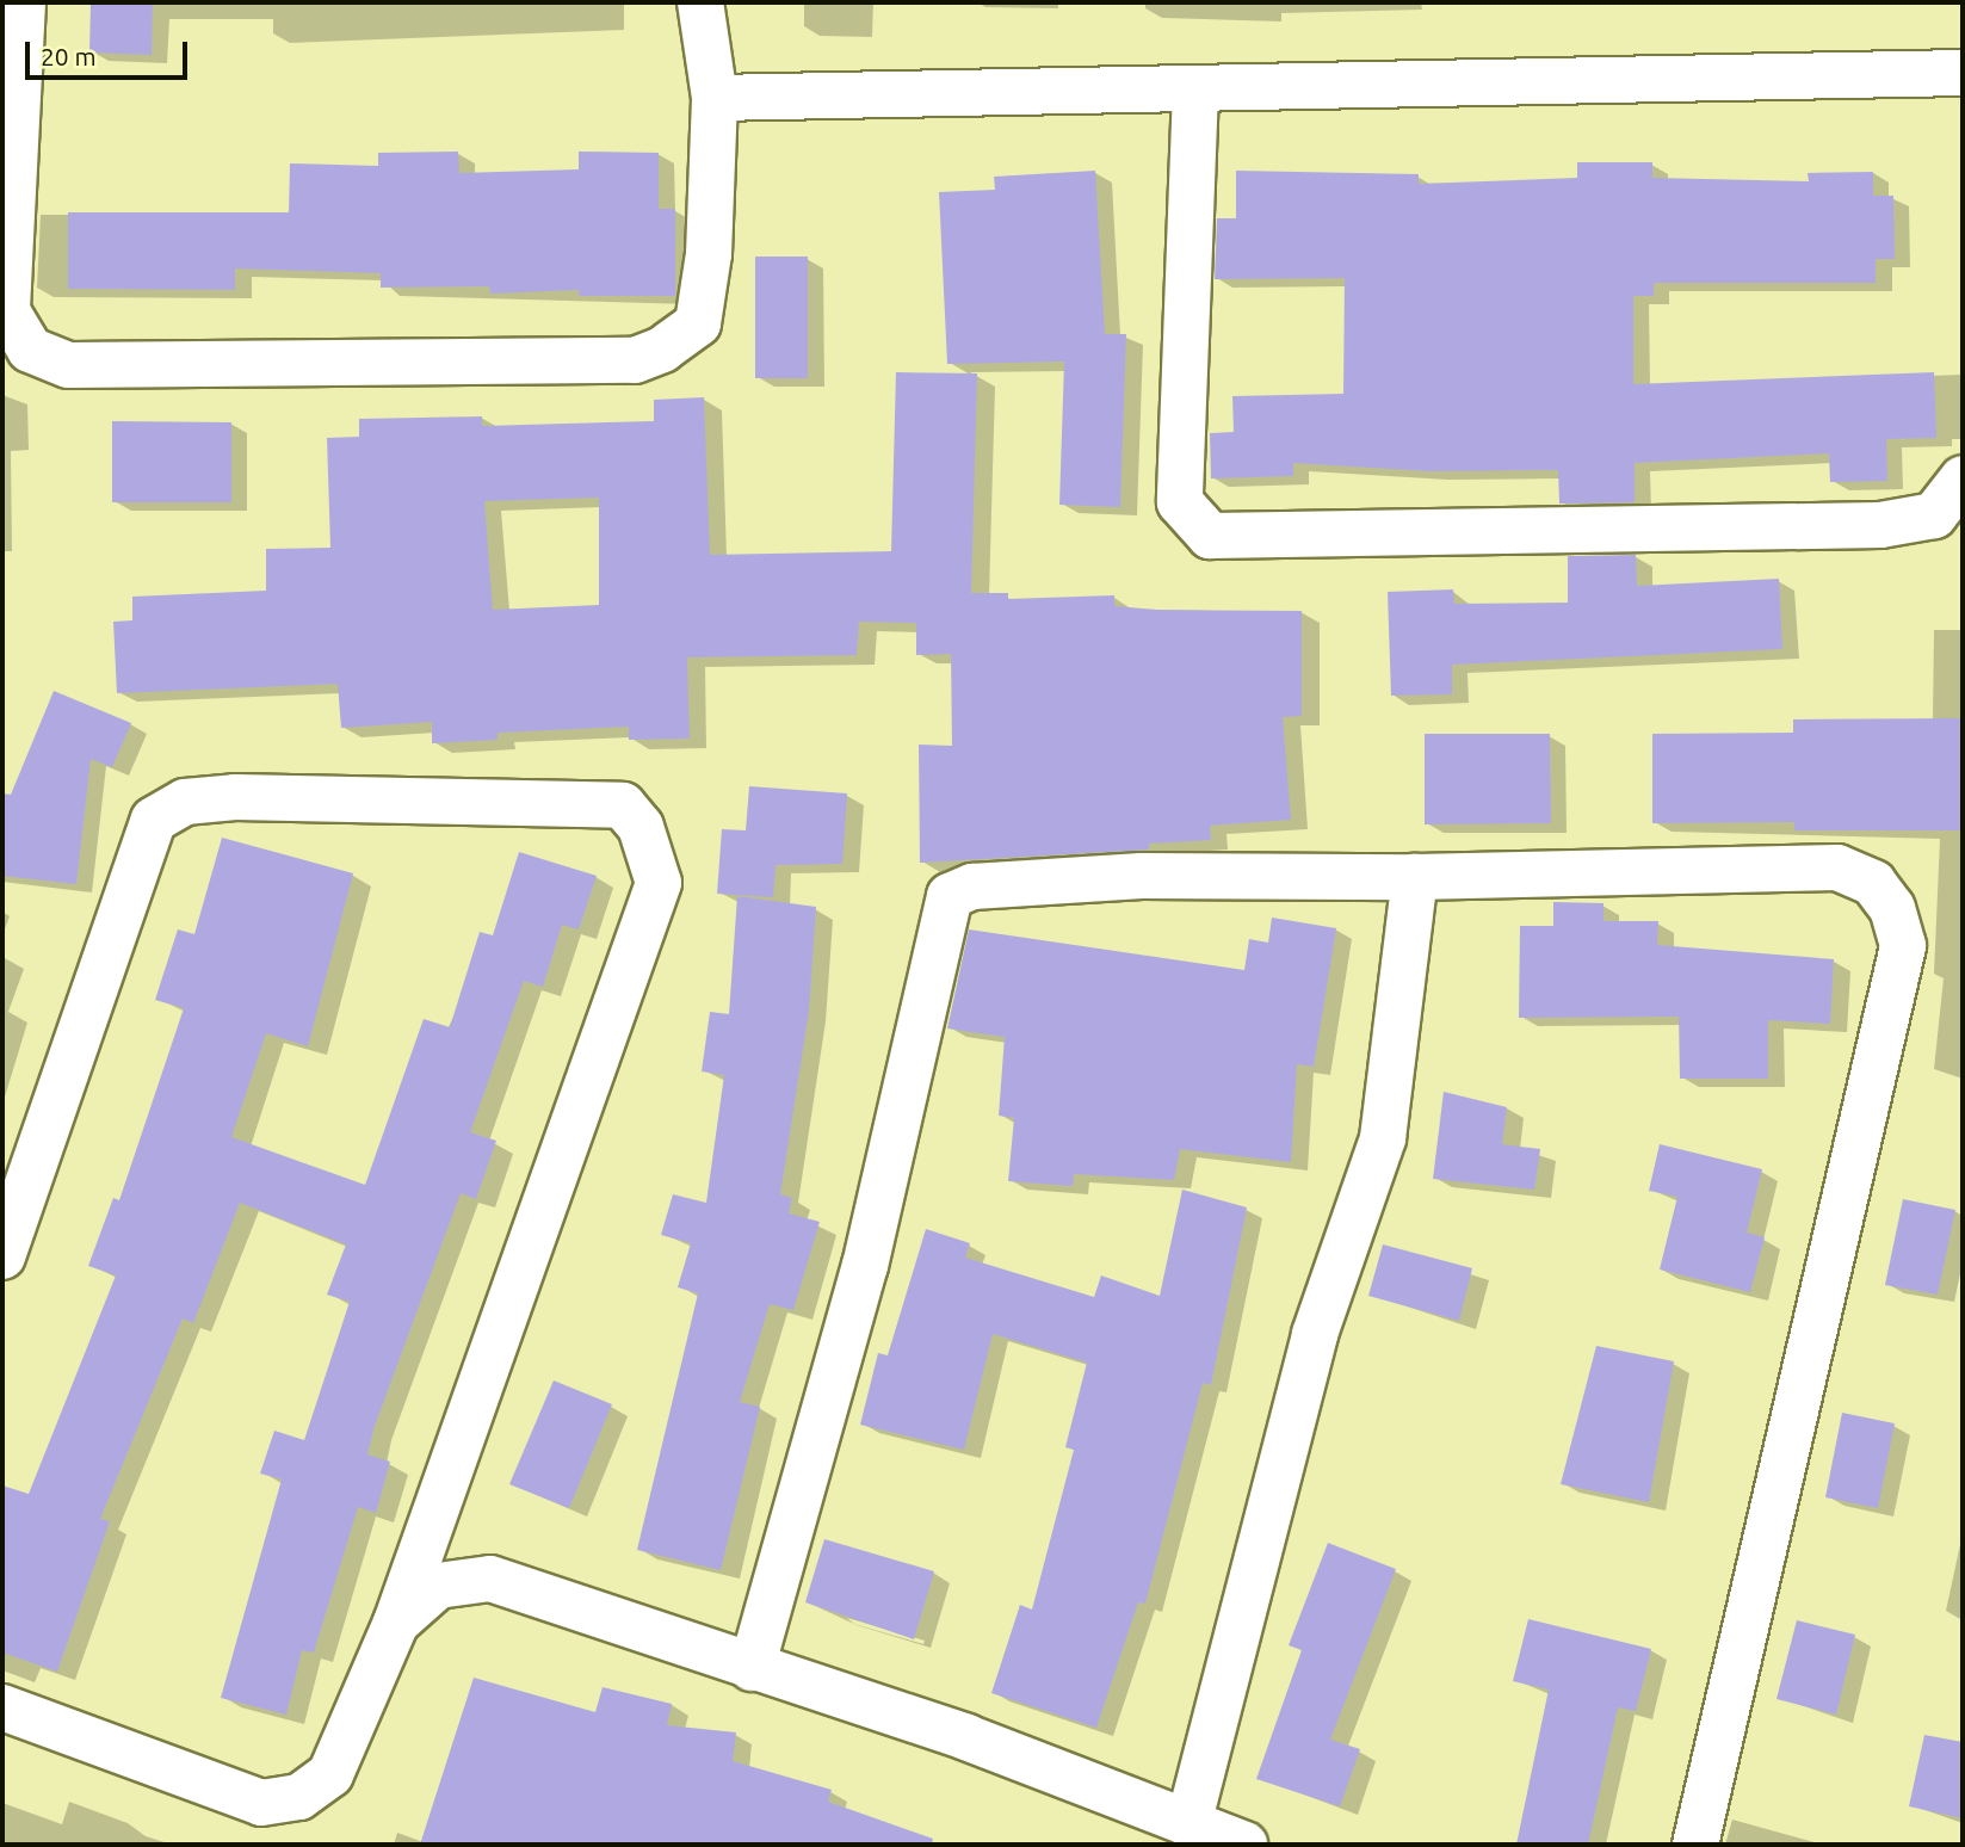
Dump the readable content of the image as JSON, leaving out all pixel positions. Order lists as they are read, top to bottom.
{
  "scale_bar": "20 m"
}
